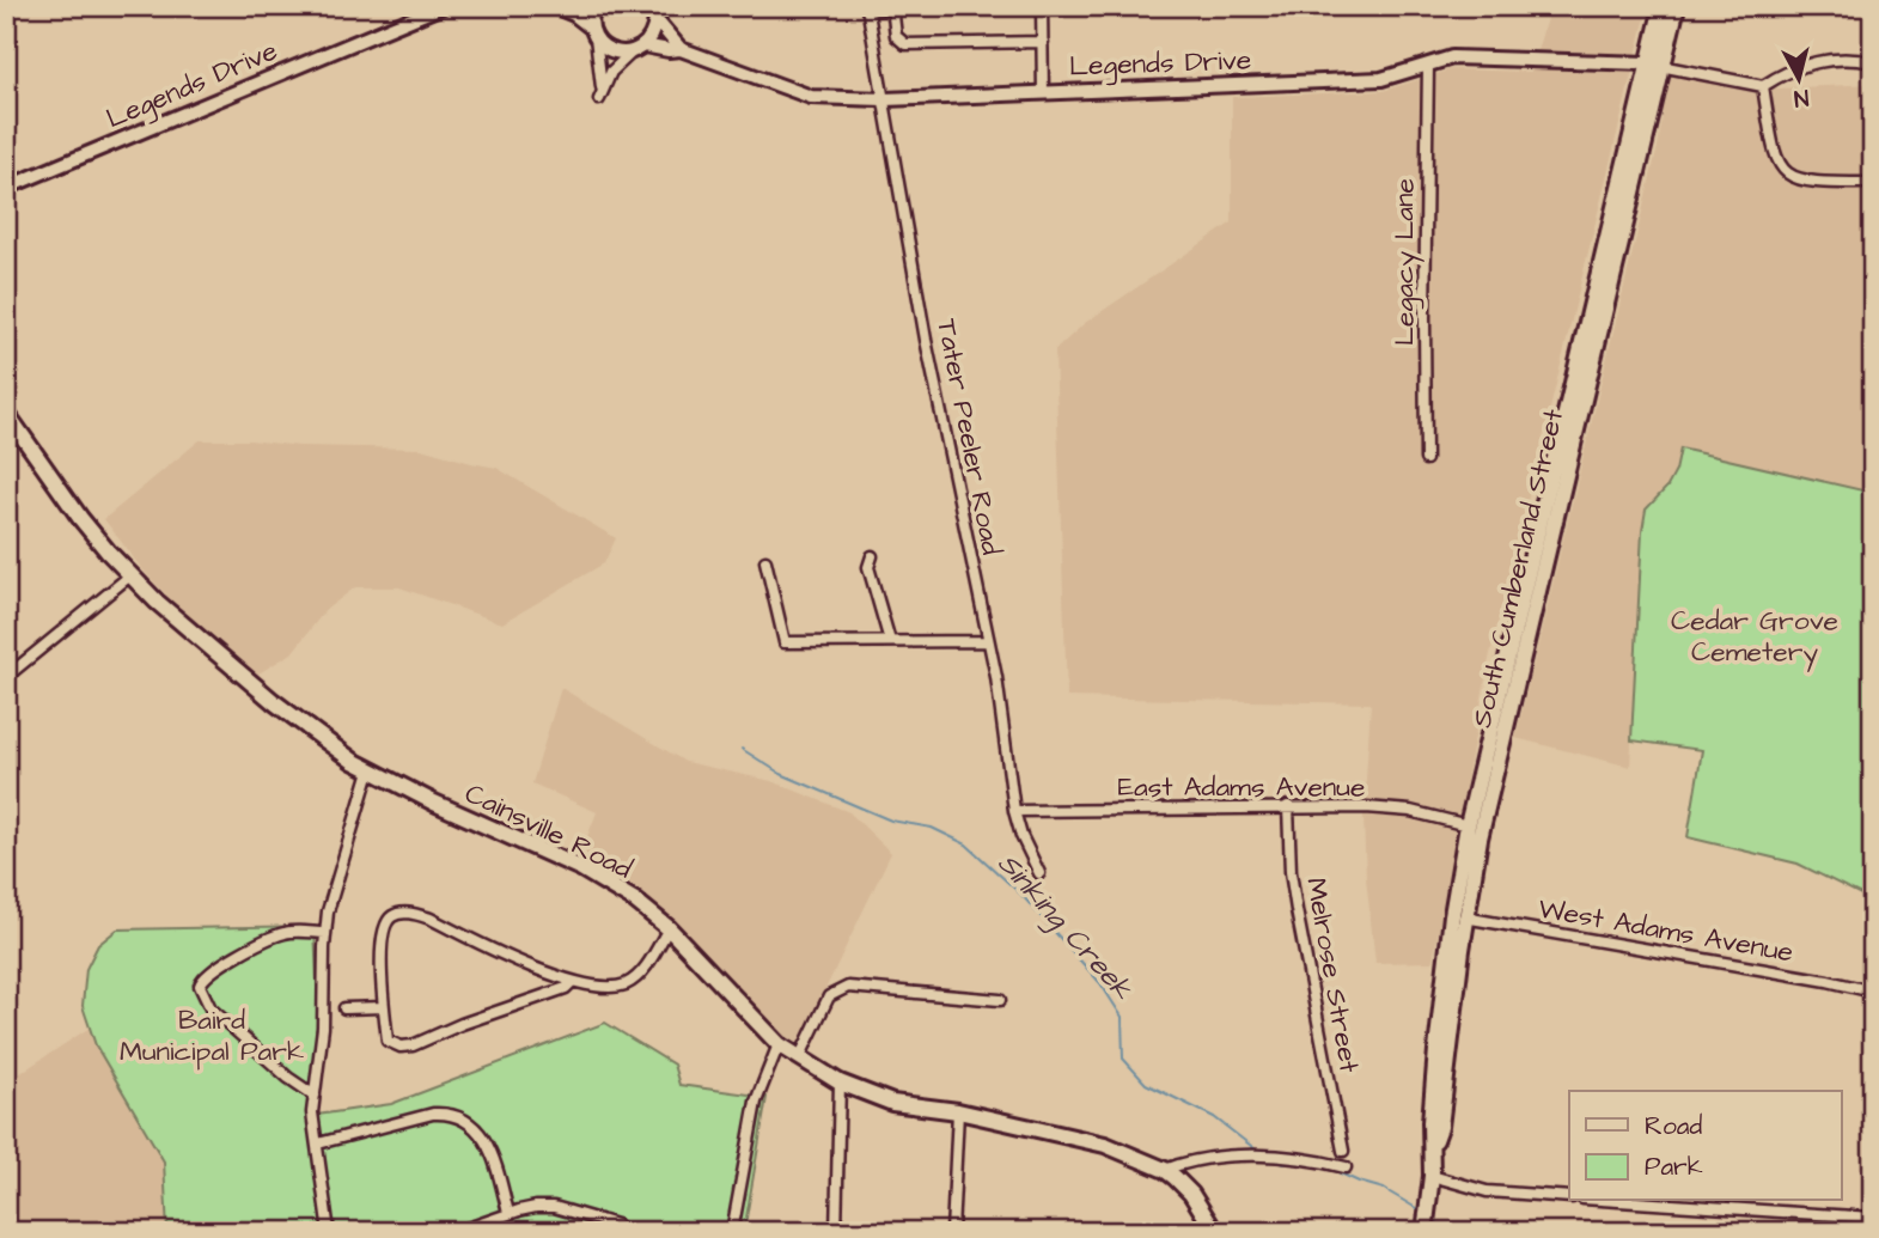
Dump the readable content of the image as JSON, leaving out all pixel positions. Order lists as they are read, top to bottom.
{
  "streets": {
    "main road": ["South Cumberland Street", "Cainsville Road"],
    "street": [
      "Legends Drive",
      "Legacy Lane",
      "Tater Peeler Road",
      "East Adams Avenue",
      "West Adams Avenue",
      "Melrose Street"
    ]
  },
  "crossings": [
    ["Legends Drive", "Legacy Lane"],
    ["Legends Drive", "Tater Peeler Road"],
    ["Legends Drive", "South Cumberland Street"],
    ["Tater Peeler Road", "East Adams Avenue"],
    ["South Cumberland Street", "East Adams Avenue"],
    ["South Cumberland Street", "West Adams Avenue"],
    ["East Adams Avenue", "Melrose Street"]
  ],
  "water": ["Sinking Creek"],
  "parks": ["Cedar Grove Cemetery", "Baird Municipal Park"],
  "legend": ["Road", "Park"],
  "north": "bottom"
}
